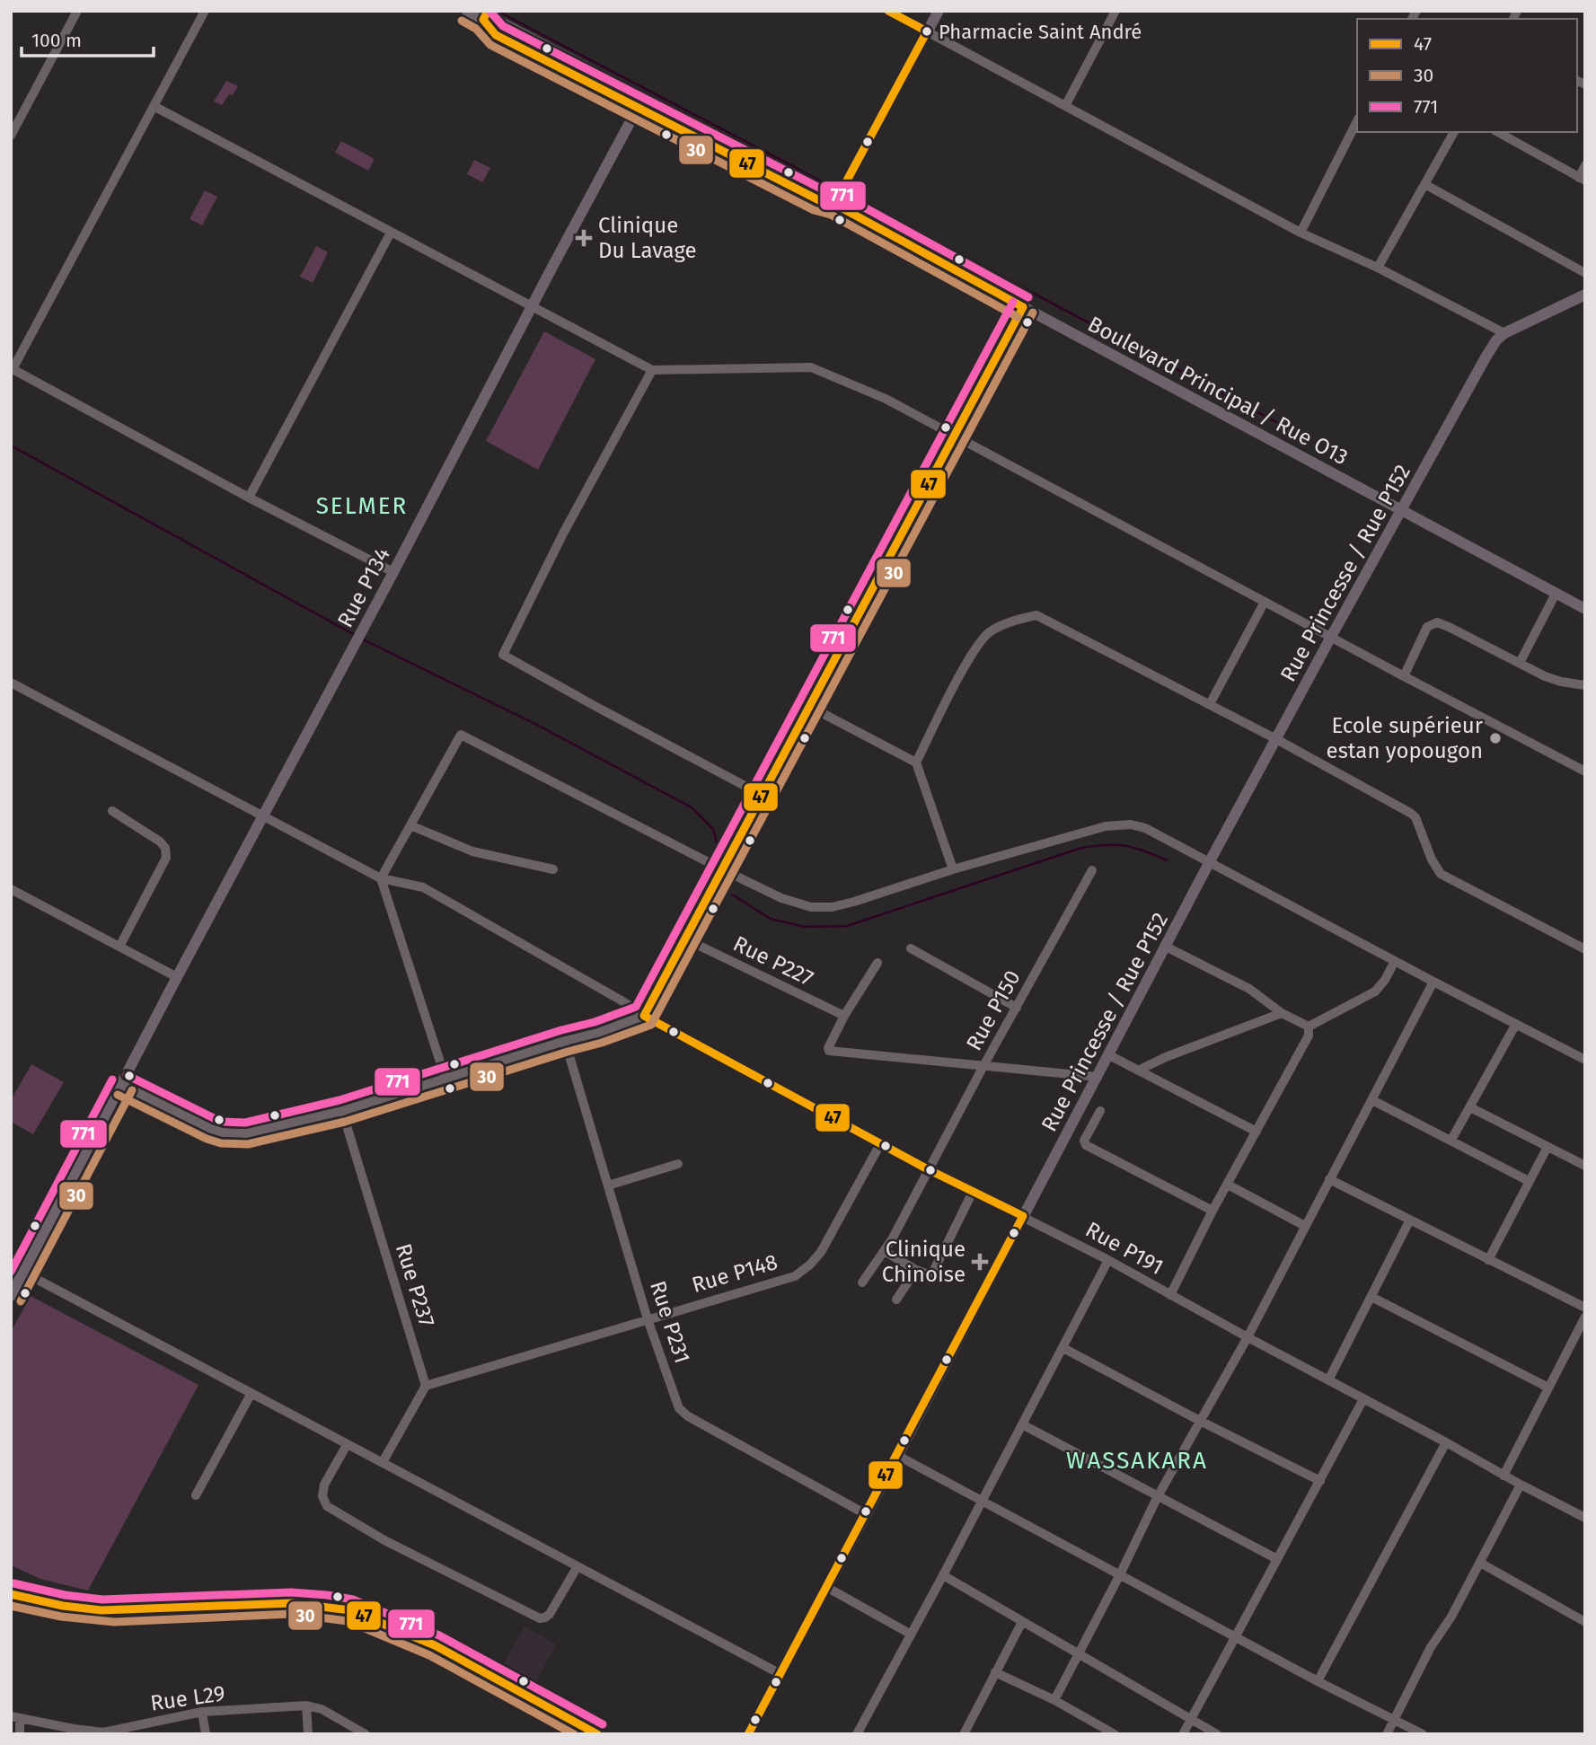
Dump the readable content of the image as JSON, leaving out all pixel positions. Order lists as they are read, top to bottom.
{
  "streets": {
    "street": [
      "Boulevard Principal / Rue O13",
      "Rue Princesse / Rue P152",
      "Rue P134",
      "Rue P227",
      "Rue P150",
      "Rue P191",
      "Rue P148",
      "Rue P237",
      "Rue P231",
      "Rue L29"
    ]
  },
  "crossings": [
    ["Boulevard Principal / Rue O13", "Rue Princesse / Rue P152"],
    ["Boulevard Principal / Rue O13", "Rue P134"],
    ["Rue Princesse / Rue P152", "Rue P191"],
    ["Rue Princesse / Rue P152", "Rue P231"],
    ["Rue P134", "Rue P191"],
    ["Rue P150", "Rue P191"],
    ["Rue P191", "Rue P148"],
    ["Rue P148", "Rue P237"],
    ["Rue P148", "Rue P231"]
  ],
  "districts": ["SELMER", "WASSAKARA"],
  "places": {
    "other": ["Pharmacie Saint André", "Ecole supérieur estan yopougon"],
    "health": ["Clinique Du Lavage", "Clinique Chinoise"]
  },
  "lines": ["transit line 47", "transit line 771", "transit line 30"],
  "legend": ["47", "30", "771"],
  "scale_bar": "100 m"
}
